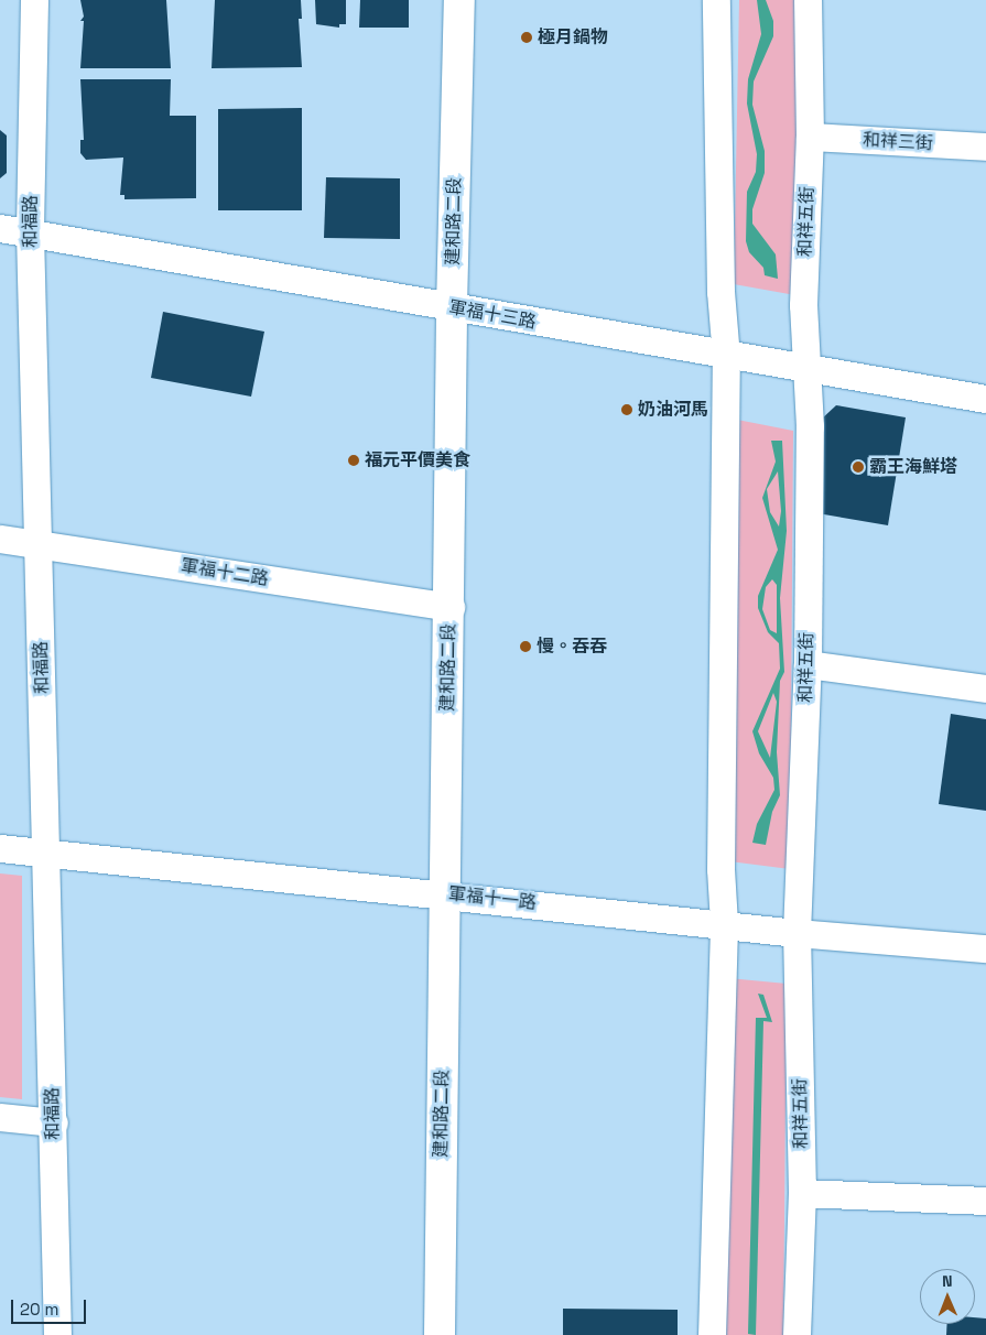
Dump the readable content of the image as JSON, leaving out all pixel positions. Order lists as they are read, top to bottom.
{
  "streets": {
    "street": [
      "和祥三街",
      "和福路",
      "建和路二段",
      "和祥五街",
      "軍福十三路",
      "軍福十二路",
      "軍福十一路"
    ]
  },
  "crossings": [
    ["和祥三街", "和祥五街"],
    ["和福路", "軍福十三路"],
    ["和福路", "軍福十二路"],
    ["和福路", "軍福十一路"],
    ["建和路二段", "軍福十三路"],
    ["建和路二段", "軍福十二路"],
    ["建和路二段", "軍福十一路"],
    ["和祥五街", "軍福十三路"],
    ["和祥五街", "軍福十一路"]
  ],
  "places": [
    "極月鍋物",
    "奶油河馬",
    "福元平價美食",
    "霸王海鮮塔",
    "慢。吞吞"
  ],
  "scale_bar": "20 m",
  "north": "top"
}
